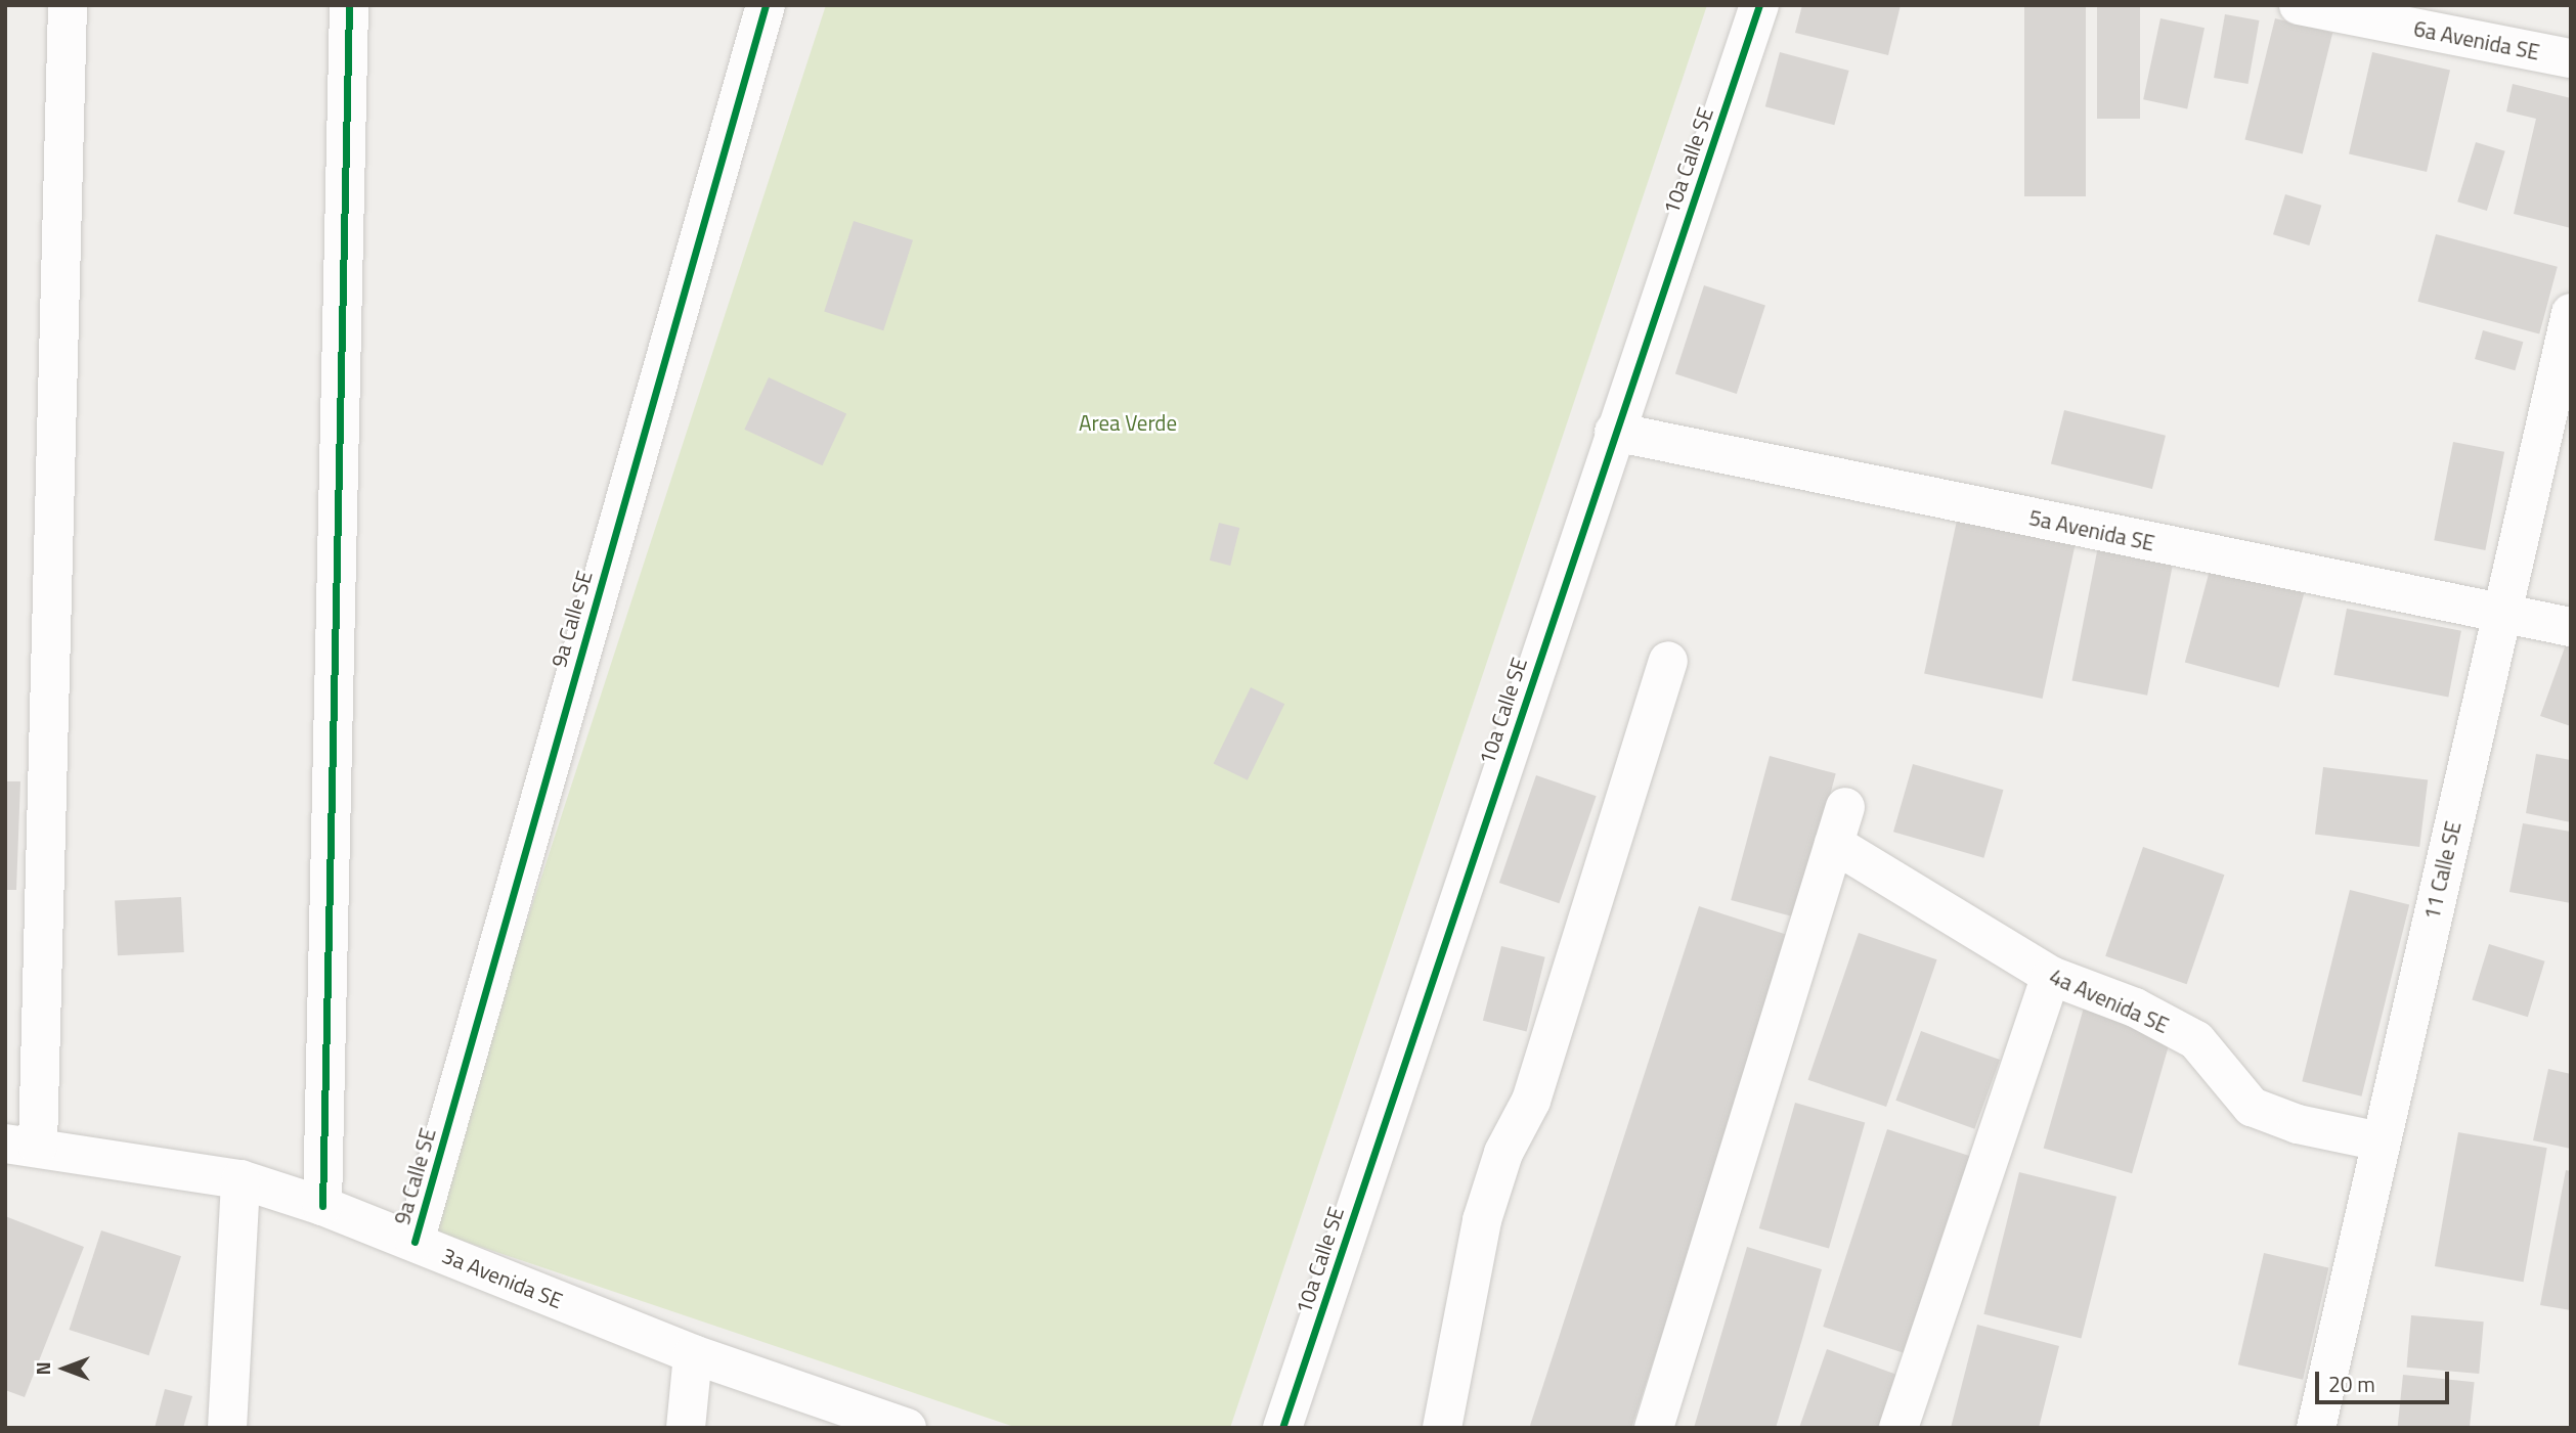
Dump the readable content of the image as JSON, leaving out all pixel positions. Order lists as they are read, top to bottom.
{
  "streets": {
    "street": [
      "6a Avenida SE",
      "10a Calle SE",
      "5a Avenida SE",
      "9a Calle SE",
      "11 Calle SE",
      "4a Avenida SE",
      "3a Avenida SE"
    ]
  },
  "crossings": [
    ["10a Calle SE", "5a Avenida SE"],
    ["5a Avenida SE", "11 Calle SE"],
    ["9a Calle SE", "3a Avenida SE"],
    ["11 Calle SE", "4a Avenida SE"]
  ],
  "parks": ["Area Verde"],
  "scale_bar": "20 m",
  "north": "left"
}
